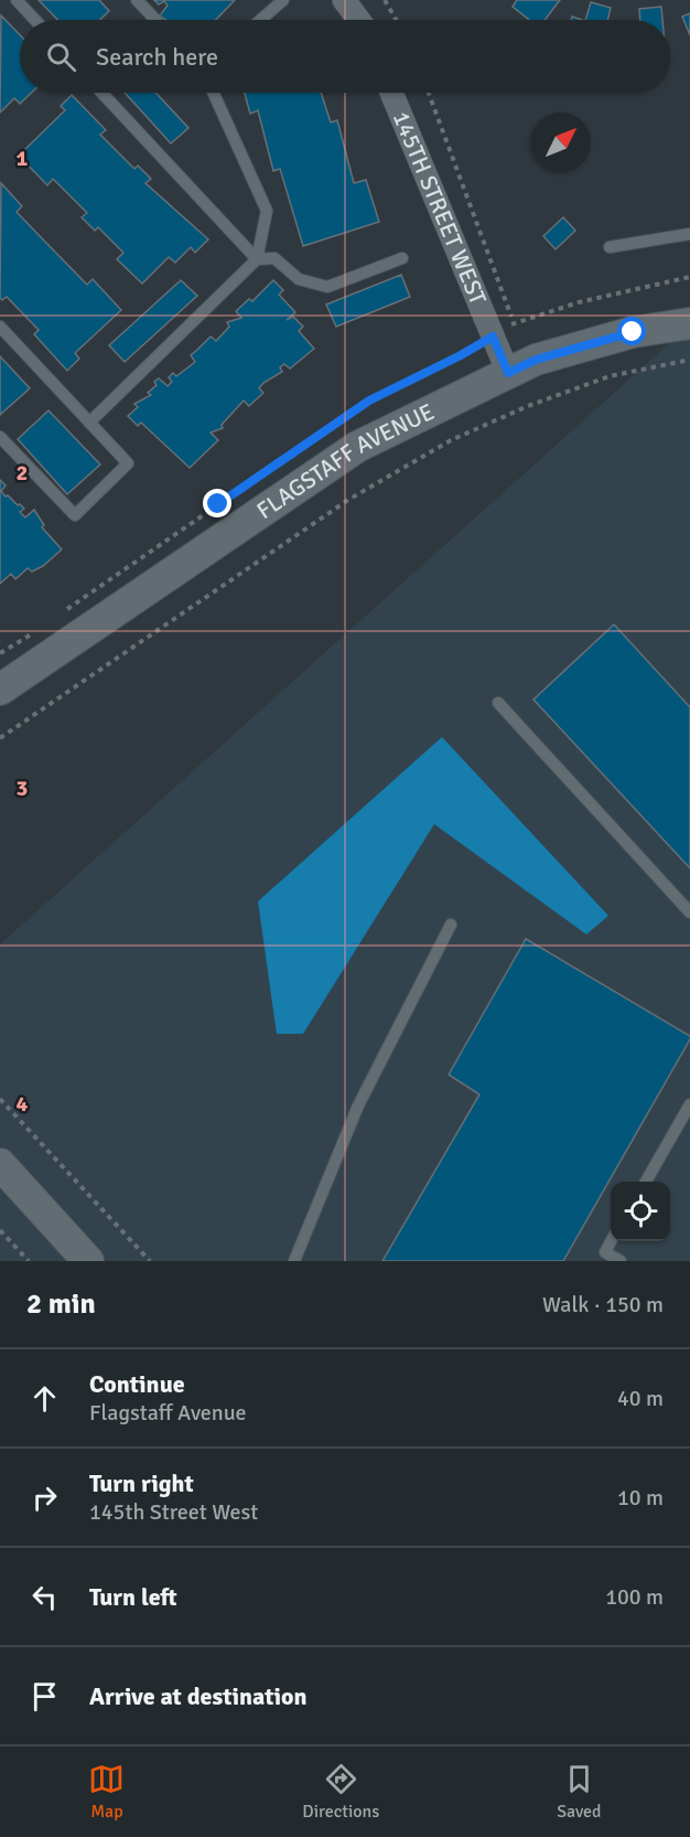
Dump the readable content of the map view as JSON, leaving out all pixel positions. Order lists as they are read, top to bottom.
{
  "streets": {
    "street": ["145TH STREET WEST", "FLAGSTAFF AVENUE"]
  },
  "crossings": [
    ["145TH STREET WEST", "FLAGSTAFF AVENUE"]
  ],
  "north": "top right",
  "page": {
    "search": "Search here",
    "heading": ["2 min", "Walk · 150 m"],
    "list": [
      ["Continue", "Flagstaff Avenue", "40 m"],
      ["Turn right", "145th Street West", "10 m"],
      ["Turn left", "100 m"],
      "Arrive at destination"
    ],
    "nav": ["Map", "Directions", "Saved"]
  },
  "grid": {
    "rows": [
      "1",
      "2",
      "3",
      "4"
    ]
  }
}
